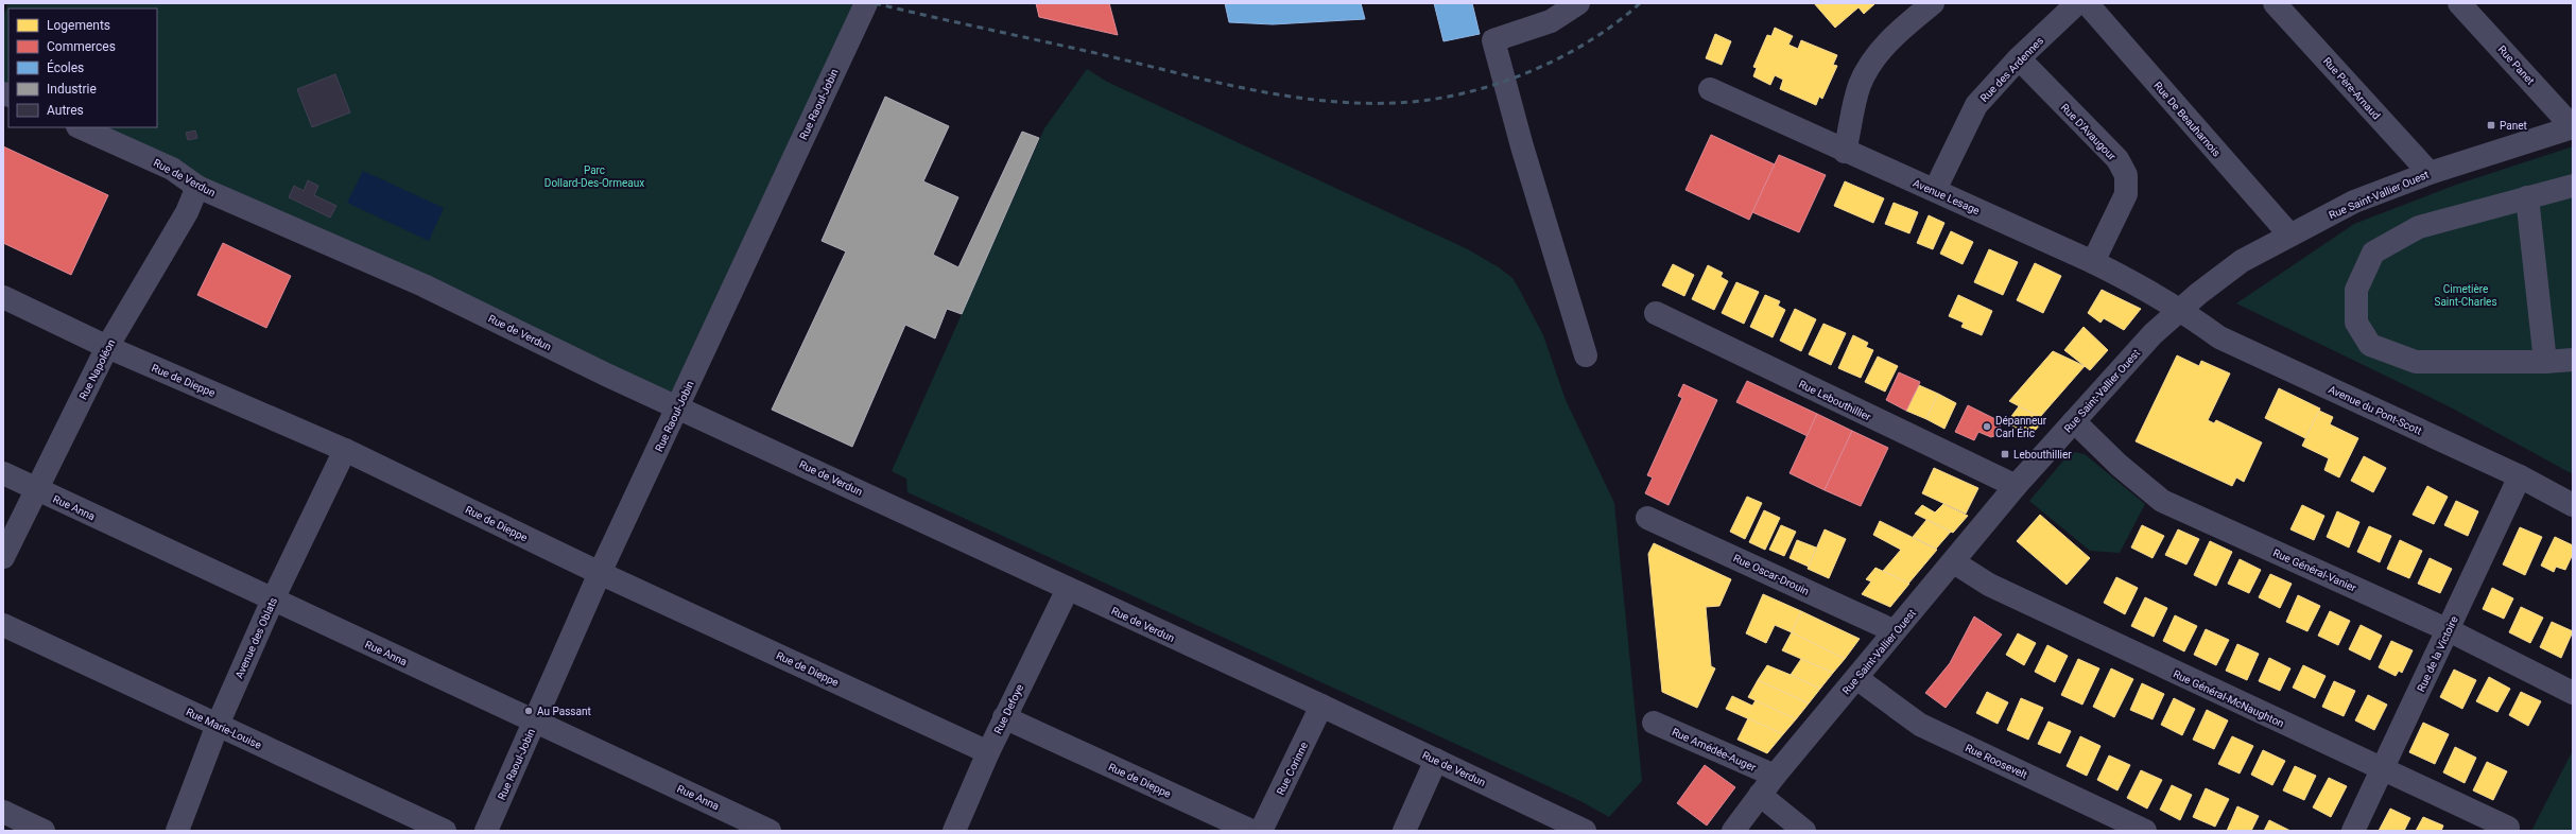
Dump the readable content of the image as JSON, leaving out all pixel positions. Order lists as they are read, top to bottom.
{
  "streets": {
    "street": [
      "Rue Panet",
      "Rue des Ardennes",
      "Rue Père-Arnaud",
      "Rue Raoul-Jobin",
      "Rue De Beauharnois",
      "Rue D'Avaugour",
      "Rue de Verdun",
      "Rue Saint-Vallier Ouest",
      "Avenue Lesage",
      "Rue Napoléon",
      "Rue de Dieppe",
      "Rue Lebouthillier",
      "Avenue du Pont-Scott",
      "Rue Anna",
      "Rue Général-Vanier",
      "Rue Oscar-Drouin",
      "Avenue des Oblats",
      "Rue de la Victoire",
      "Rue Général-McNaughton",
      "Rue Defoye",
      "Rue Marie-Louise",
      "Rue Amédée-Auger",
      "Rue Roosevelt",
      "Rue Corinne"
    ]
  },
  "crossings": [
    ["Rue Panet", "Rue Saint-Vallier Ouest"],
    ["Rue des Ardennes", "Rue D'Avaugour"],
    ["Rue des Ardennes", "Avenue Lesage"],
    ["Rue Père-Arnaud", "Rue Saint-Vallier Ouest"],
    ["Rue Raoul-Jobin", "Rue de Verdun"],
    ["Rue Raoul-Jobin", "Rue de Dieppe"],
    ["Rue Raoul-Jobin", "Rue Anna"],
    ["Rue De Beauharnois", "Rue Saint-Vallier Ouest"],
    ["Rue D'Avaugour", "Avenue Lesage"],
    ["Rue de Verdun", "Rue Napoléon"],
    ["Rue de Verdun", "Rue Defoye"],
    ["Rue de Verdun", "Rue Corinne"],
    ["Rue Saint-Vallier Ouest", "Avenue Lesage"],
    ["Rue Saint-Vallier Ouest", "Rue Lebouthillier"],
    ["Rue Saint-Vallier Ouest", "Avenue du Pont-Scott"],
    ["Rue Saint-Vallier Ouest", "Rue Général-Vanier"],
    ["Rue Saint-Vallier Ouest", "Rue Oscar-Drouin"],
    ["Rue Saint-Vallier Ouest", "Rue Général-McNaughton"],
    ["Rue Saint-Vallier Ouest", "Rue Amédée-Auger"],
    ["Rue Saint-Vallier Ouest", "Rue Roosevelt"],
    ["Avenue Lesage", "Avenue du Pont-Scott"],
    ["Rue Napoléon", "Rue de Dieppe"],
    ["Rue Napoléon", "Rue Anna"],
    ["Rue de Dieppe", "Avenue des Oblats"],
    ["Rue de Dieppe", "Rue Defoye"],
    ["Avenue du Pont-Scott", "Rue de la Victoire"],
    ["Rue Anna", "Avenue des Oblats"],
    ["Rue Général-Vanier", "Rue de la Victoire"],
    ["Avenue des Oblats", "Rue Marie-Louise"],
    ["Rue de la Victoire", "Rue Général-McNaughton"]
  ],
  "parks": ["Parc Dollard-Des-Ormeaux", "Cimetière Saint-Charles"],
  "places": {
    "transit": ["Panet", "Lebouthillier"],
    "other": ["Dépanneur Carl Éric", "Au Passant"]
  },
  "legend": [
    "Logements",
    "Commerces",
    "Écoles",
    "Industrie",
    "Autres"
  ]
}
